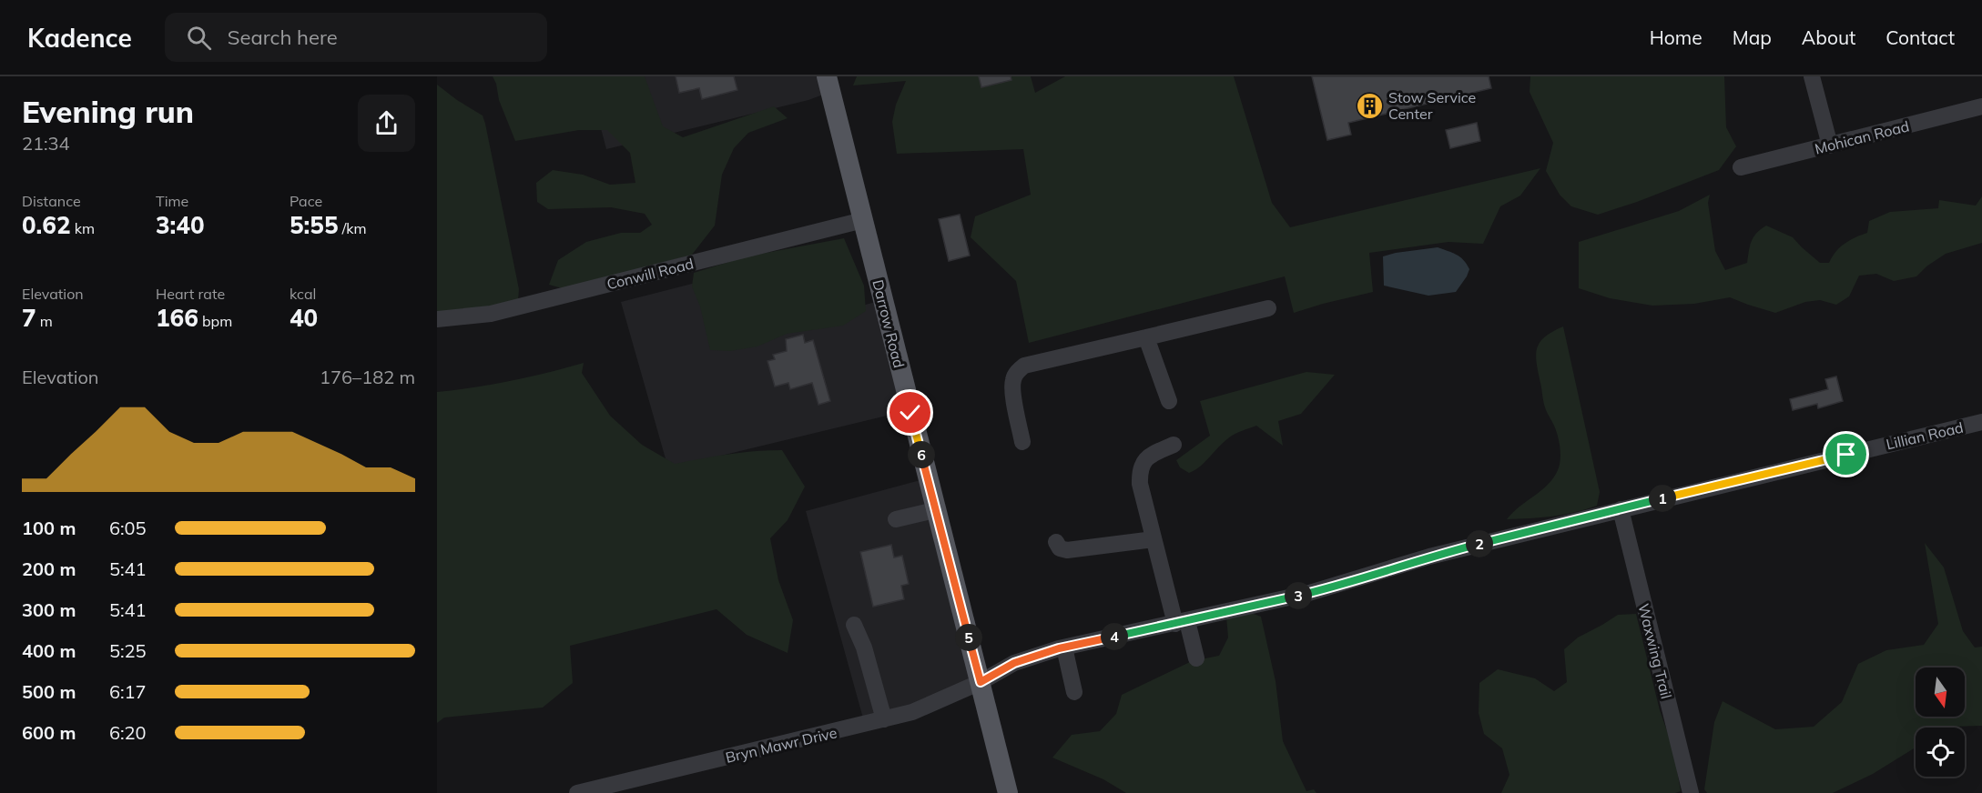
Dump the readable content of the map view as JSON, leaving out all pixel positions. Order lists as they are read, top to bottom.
{
  "streets": {
    "main road": ["Darrow Road"],
    "street": [
      "Mohican Road",
      "Conwill Road",
      "Lillian Road",
      "Waxwing Trail",
      "Bryn Mawr Drive"
    ]
  },
  "crossings": [
    ["Conwill Road", "Darrow Road"],
    ["Darrow Road", "Lillian Road"],
    ["Darrow Road", "Bryn Mawr Drive"],
    ["Lillian Road", "Waxwing Trail"],
    ["Lillian Road", "Bryn Mawr Drive"]
  ],
  "places": {
    "building": ["Stow Service Center"]
  },
  "north": "bottom",
  "page": {
    "header": "Kadence",
    "search": "Search here",
    "nav": [
      "Home",
      "Map",
      "About",
      "Contact"
    ],
    "heading": ["Evening run", "21:34"],
    "stats": [
      ["Distance", "0.62 km"],
      ["Time", "3:40"],
      ["Pace", "5:55 /km"],
      ["Elevation", "7 m"],
      ["Heart rate", "166 bpm"],
      ["kcal", "40"]
    ],
    "chart": ["Elevation", "176–182 m"],
    "pins": [
      "6",
      "1",
      "2",
      "3",
      "4",
      "5"
    ],
    "list": [
      {
        "name": "100 m",
        "note": "6:05"
      },
      {
        "name": "200 m",
        "note": "5:41"
      },
      {
        "name": "300 m",
        "note": "5:41"
      },
      {
        "name": "400 m",
        "note": "5:25"
      },
      {
        "name": "500 m",
        "note": "6:17"
      },
      {
        "name": "600 m",
        "note": "6:20"
      }
    ]
  }
}
